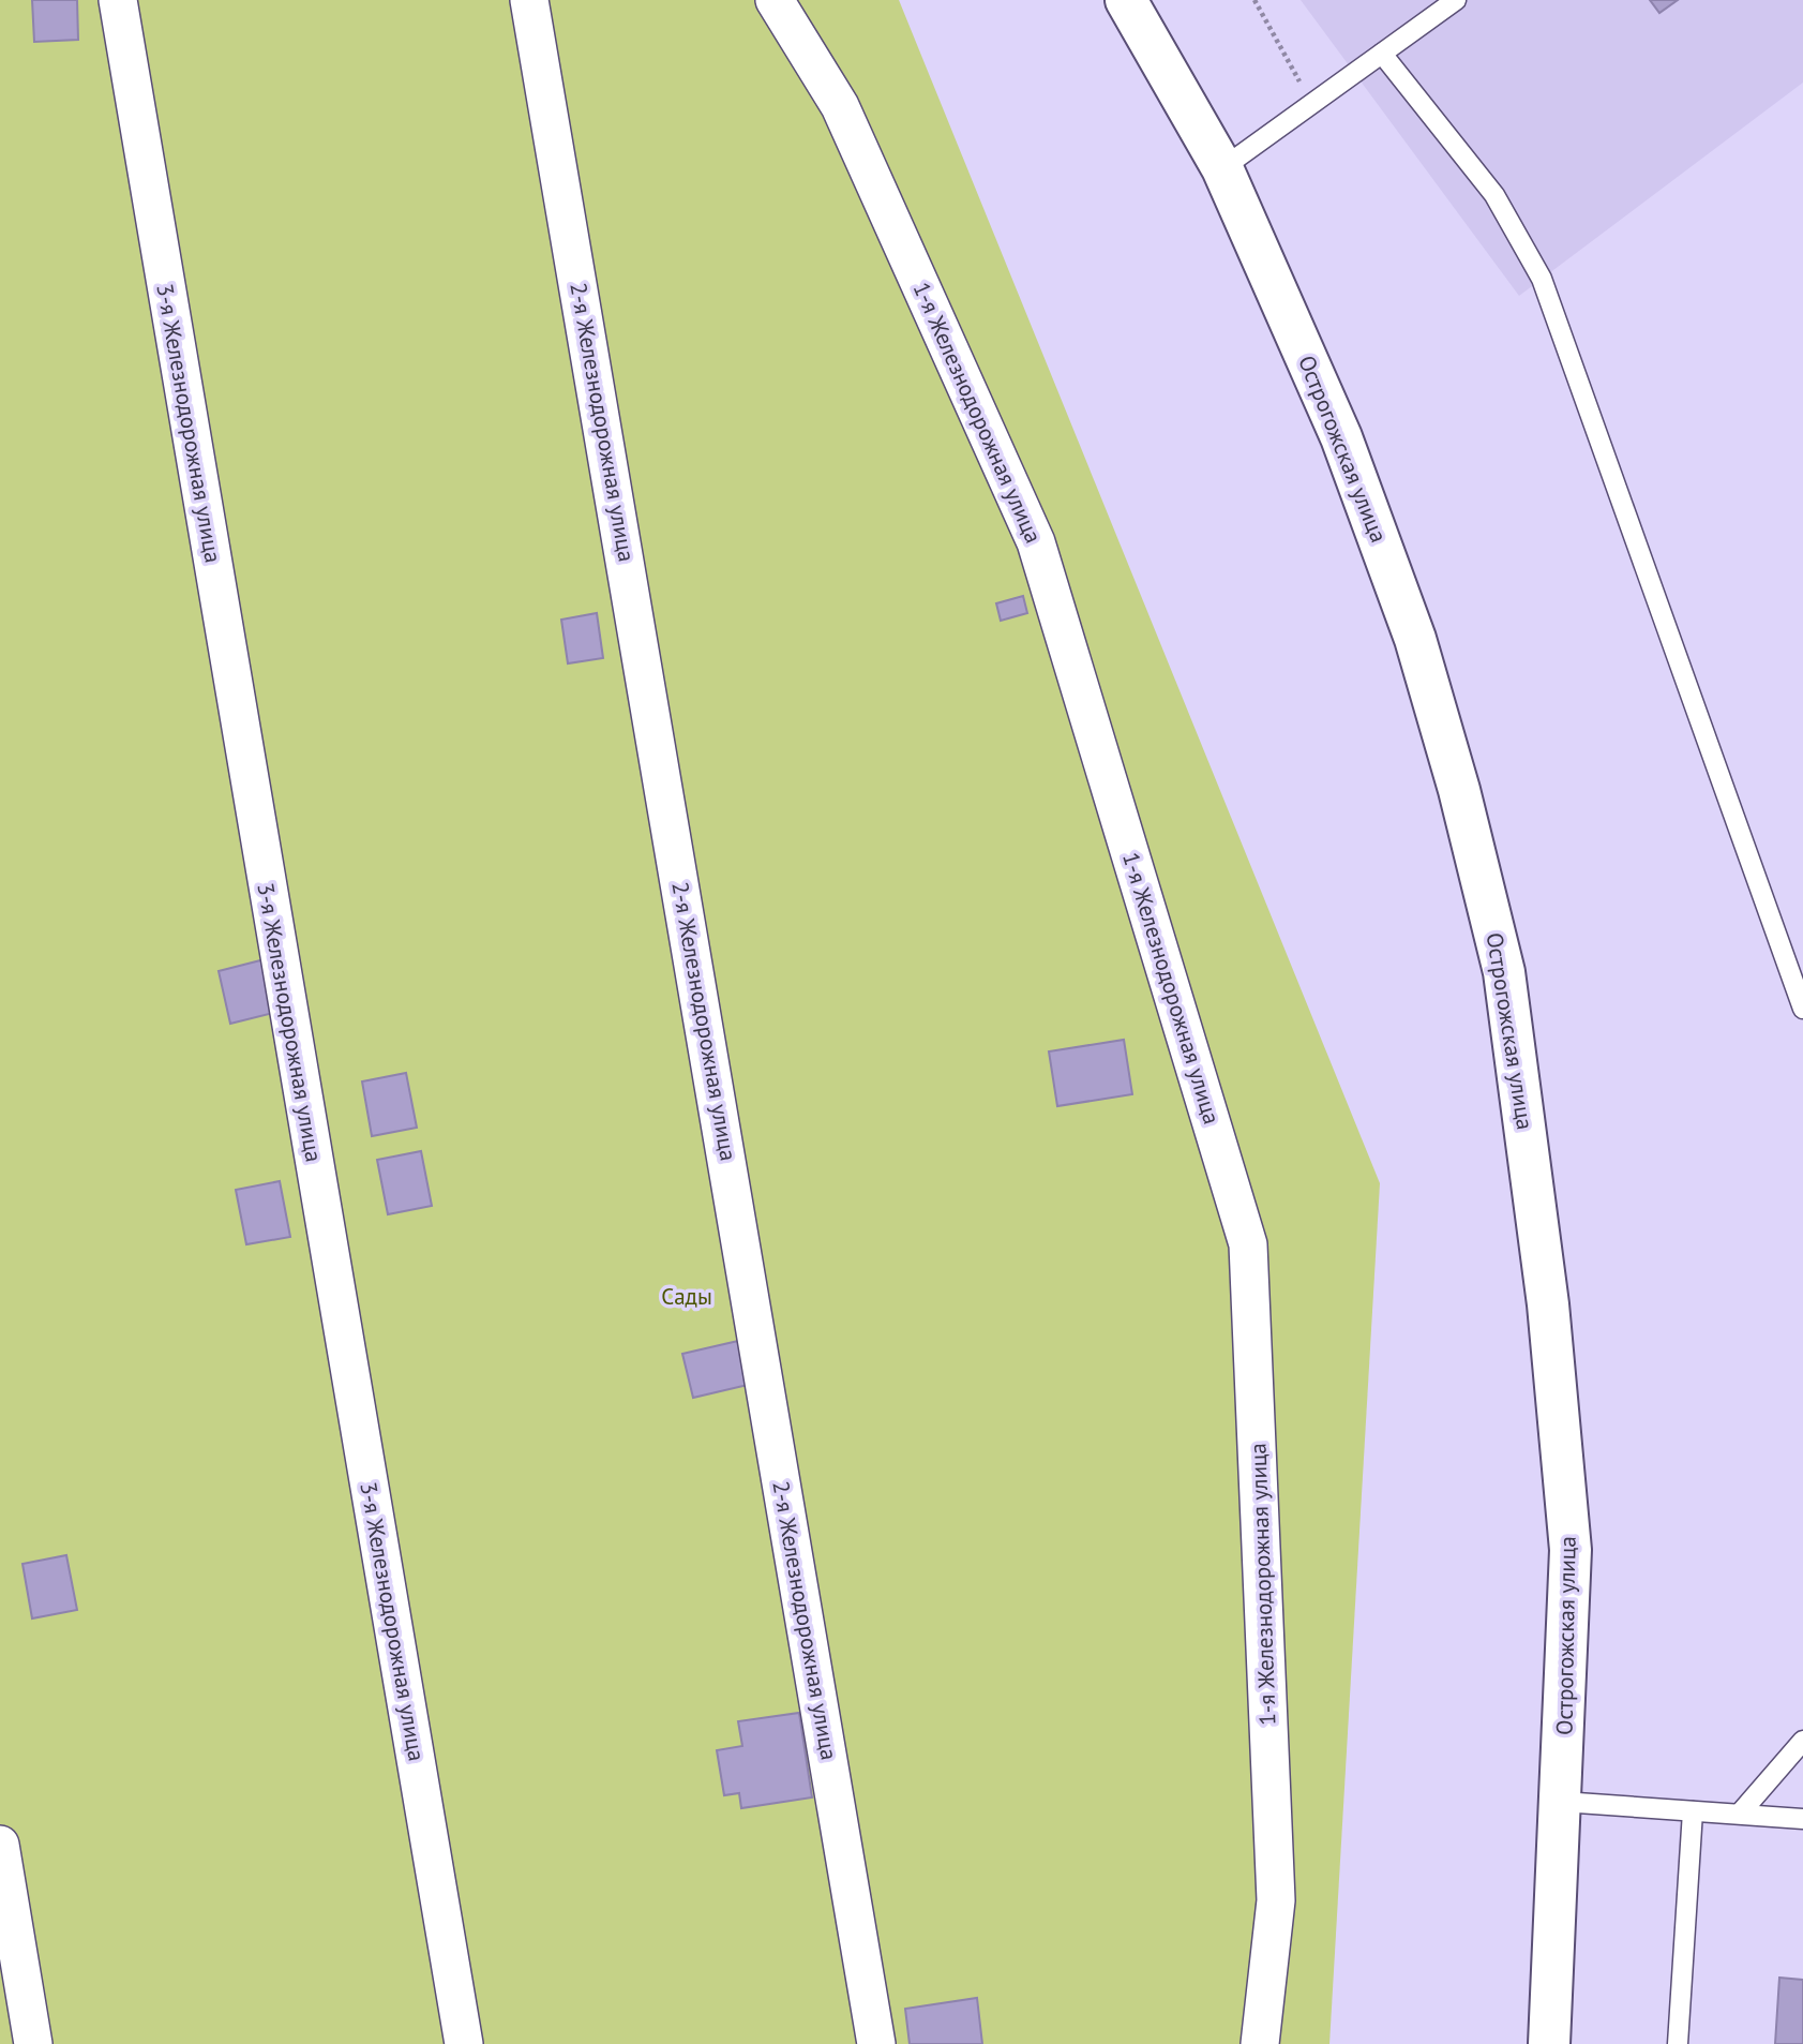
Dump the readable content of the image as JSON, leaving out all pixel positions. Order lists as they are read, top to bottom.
{
  "streets": {
    "street": [
      "1-я Железнодорожная улица",
      "2-я Железнодорожная улица",
      "3-я Железнодорожная улица",
      "Острогожская улица"
    ]
  },
  "parks": ["Сады"]
}
